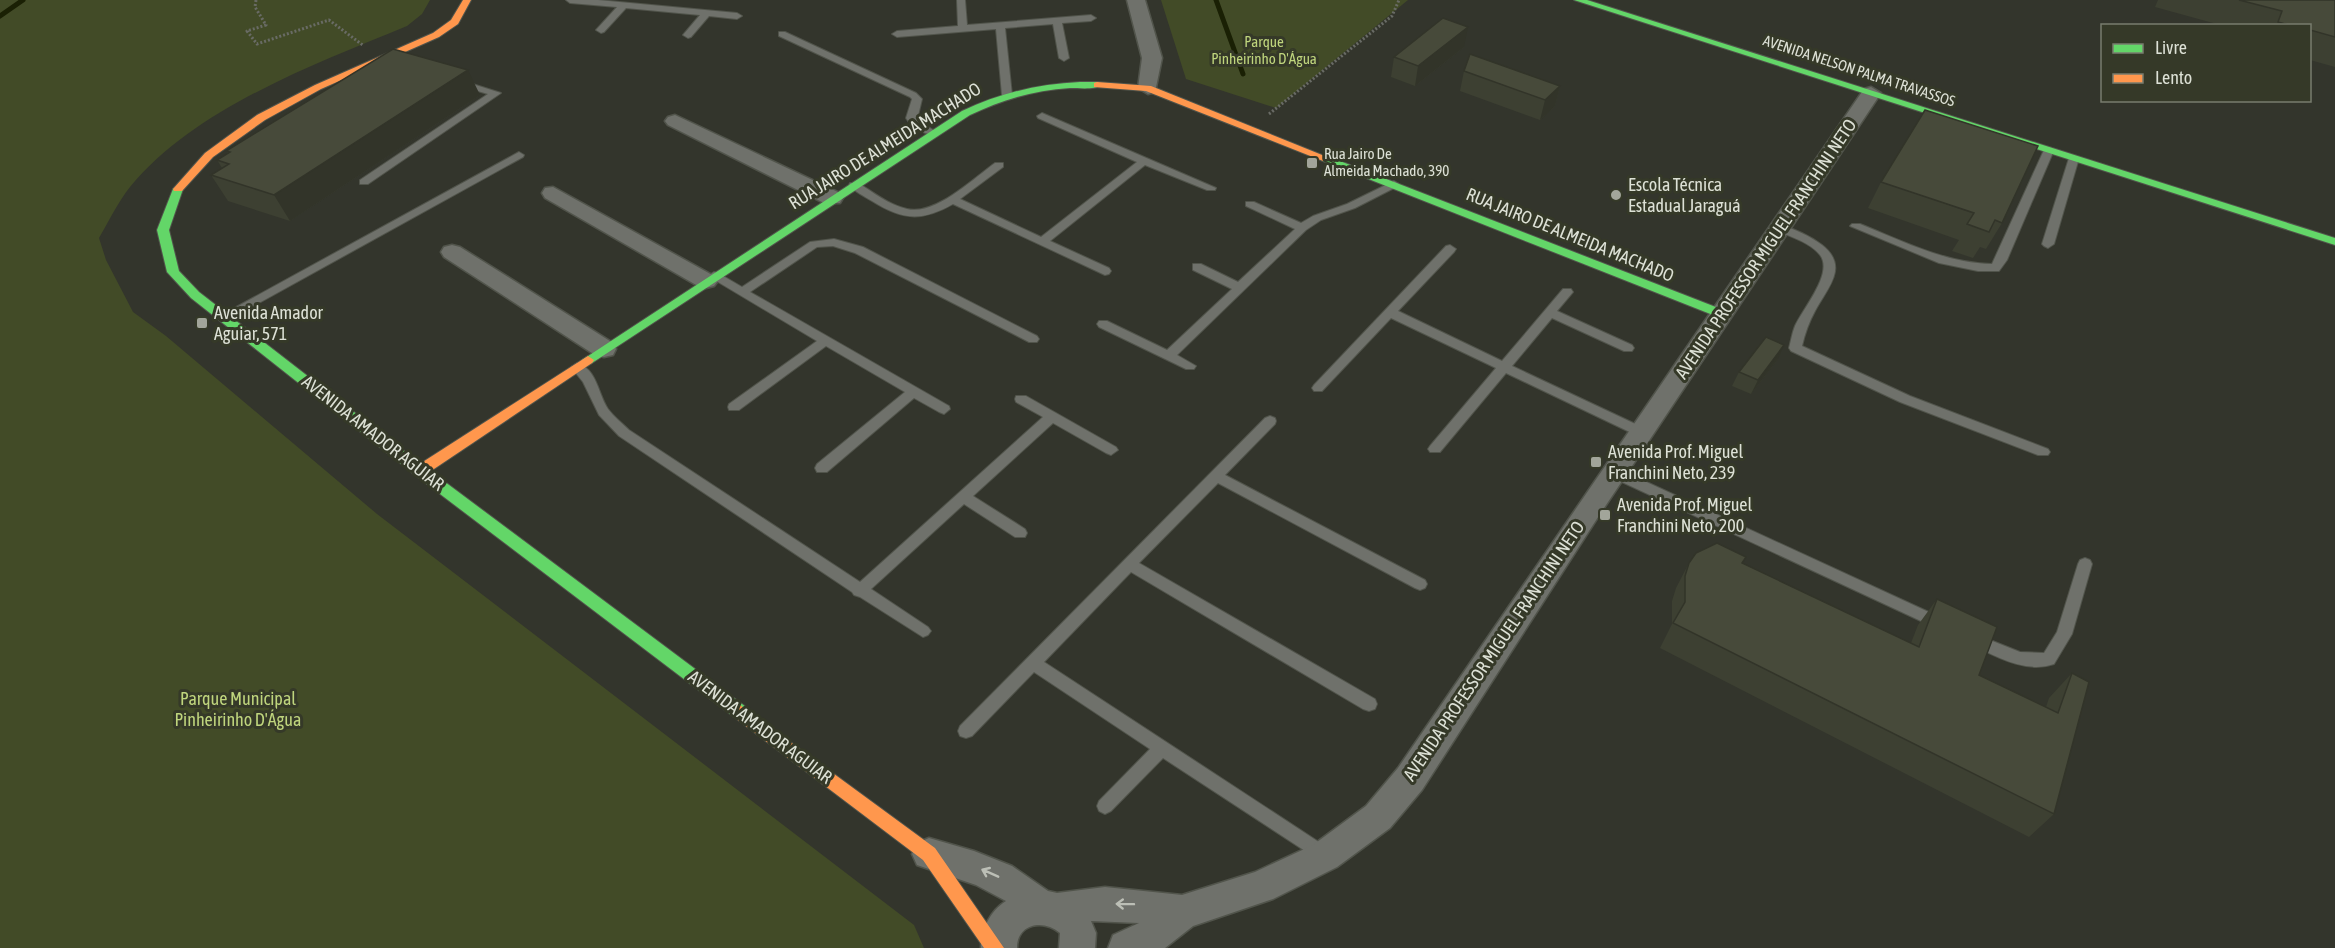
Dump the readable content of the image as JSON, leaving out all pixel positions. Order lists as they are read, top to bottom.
{
  "streets": {
    "street": [
      "AVENIDA NELSON PALMA TRAVASSOS",
      "RUA JAIRO DE ALMEIDA MACHADO",
      "AVENIDA PROFESSOR MIGUEL FRANCHINI NETO",
      "AVENIDA AMADOR AGUIAR"
    ]
  },
  "crossings": [
    ["AVENIDA NELSON PALMA TRAVASSOS", "AVENIDA PROFESSOR MIGUEL FRANCHINI NETO"],
    ["RUA JAIRO DE ALMEIDA MACHADO", "AVENIDA PROFESSOR MIGUEL FRANCHINI NETO"],
    ["RUA JAIRO DE ALMEIDA MACHADO", "AVENIDA AMADOR AGUIAR"]
  ],
  "parks": ["Parque Pinheirinho D'Água", "Parque Municipal Pinheirinho D'Água"],
  "places": {
    "transit": [
      "Rua Jairo De Almeida Machado, 390",
      "Avenida Amador Aguiar, 571",
      "Avenida Prof. Miguel Franchini Neto, 239",
      "Avenida Prof. Miguel Franchini Neto, 200"
    ],
    "other": ["Escola Técnica Estadual Jaraguá"]
  },
  "legend": ["Livre", "Lento"]
}
